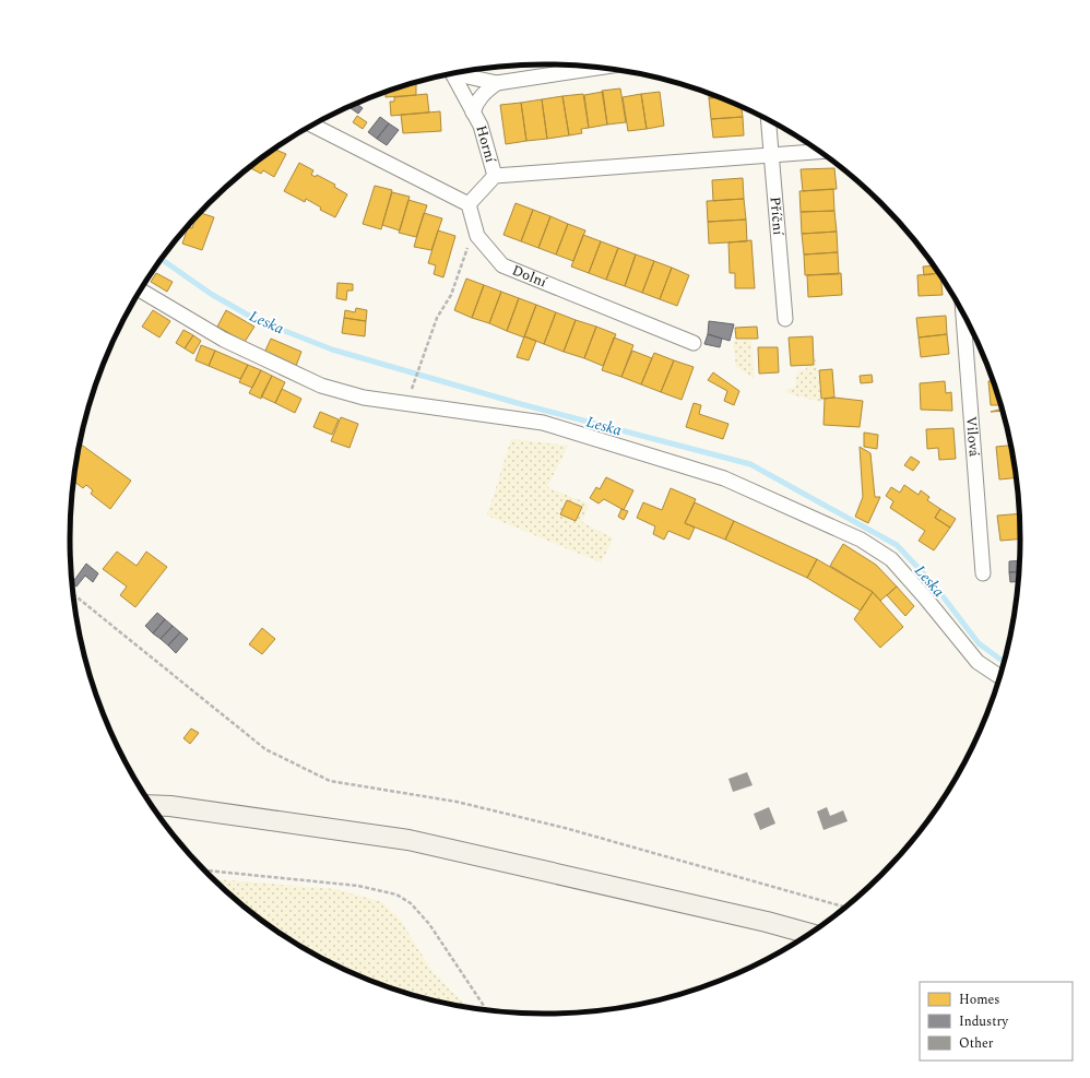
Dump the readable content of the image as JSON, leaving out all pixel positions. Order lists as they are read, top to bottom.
{
  "streets": {
    "street": [
      "Horní",
      "Příční",
      "Dolní",
      "Vilová"
    ]
  },
  "water": ["Leska"],
  "legend": ["Homes", "Industry", "Other"]
}
